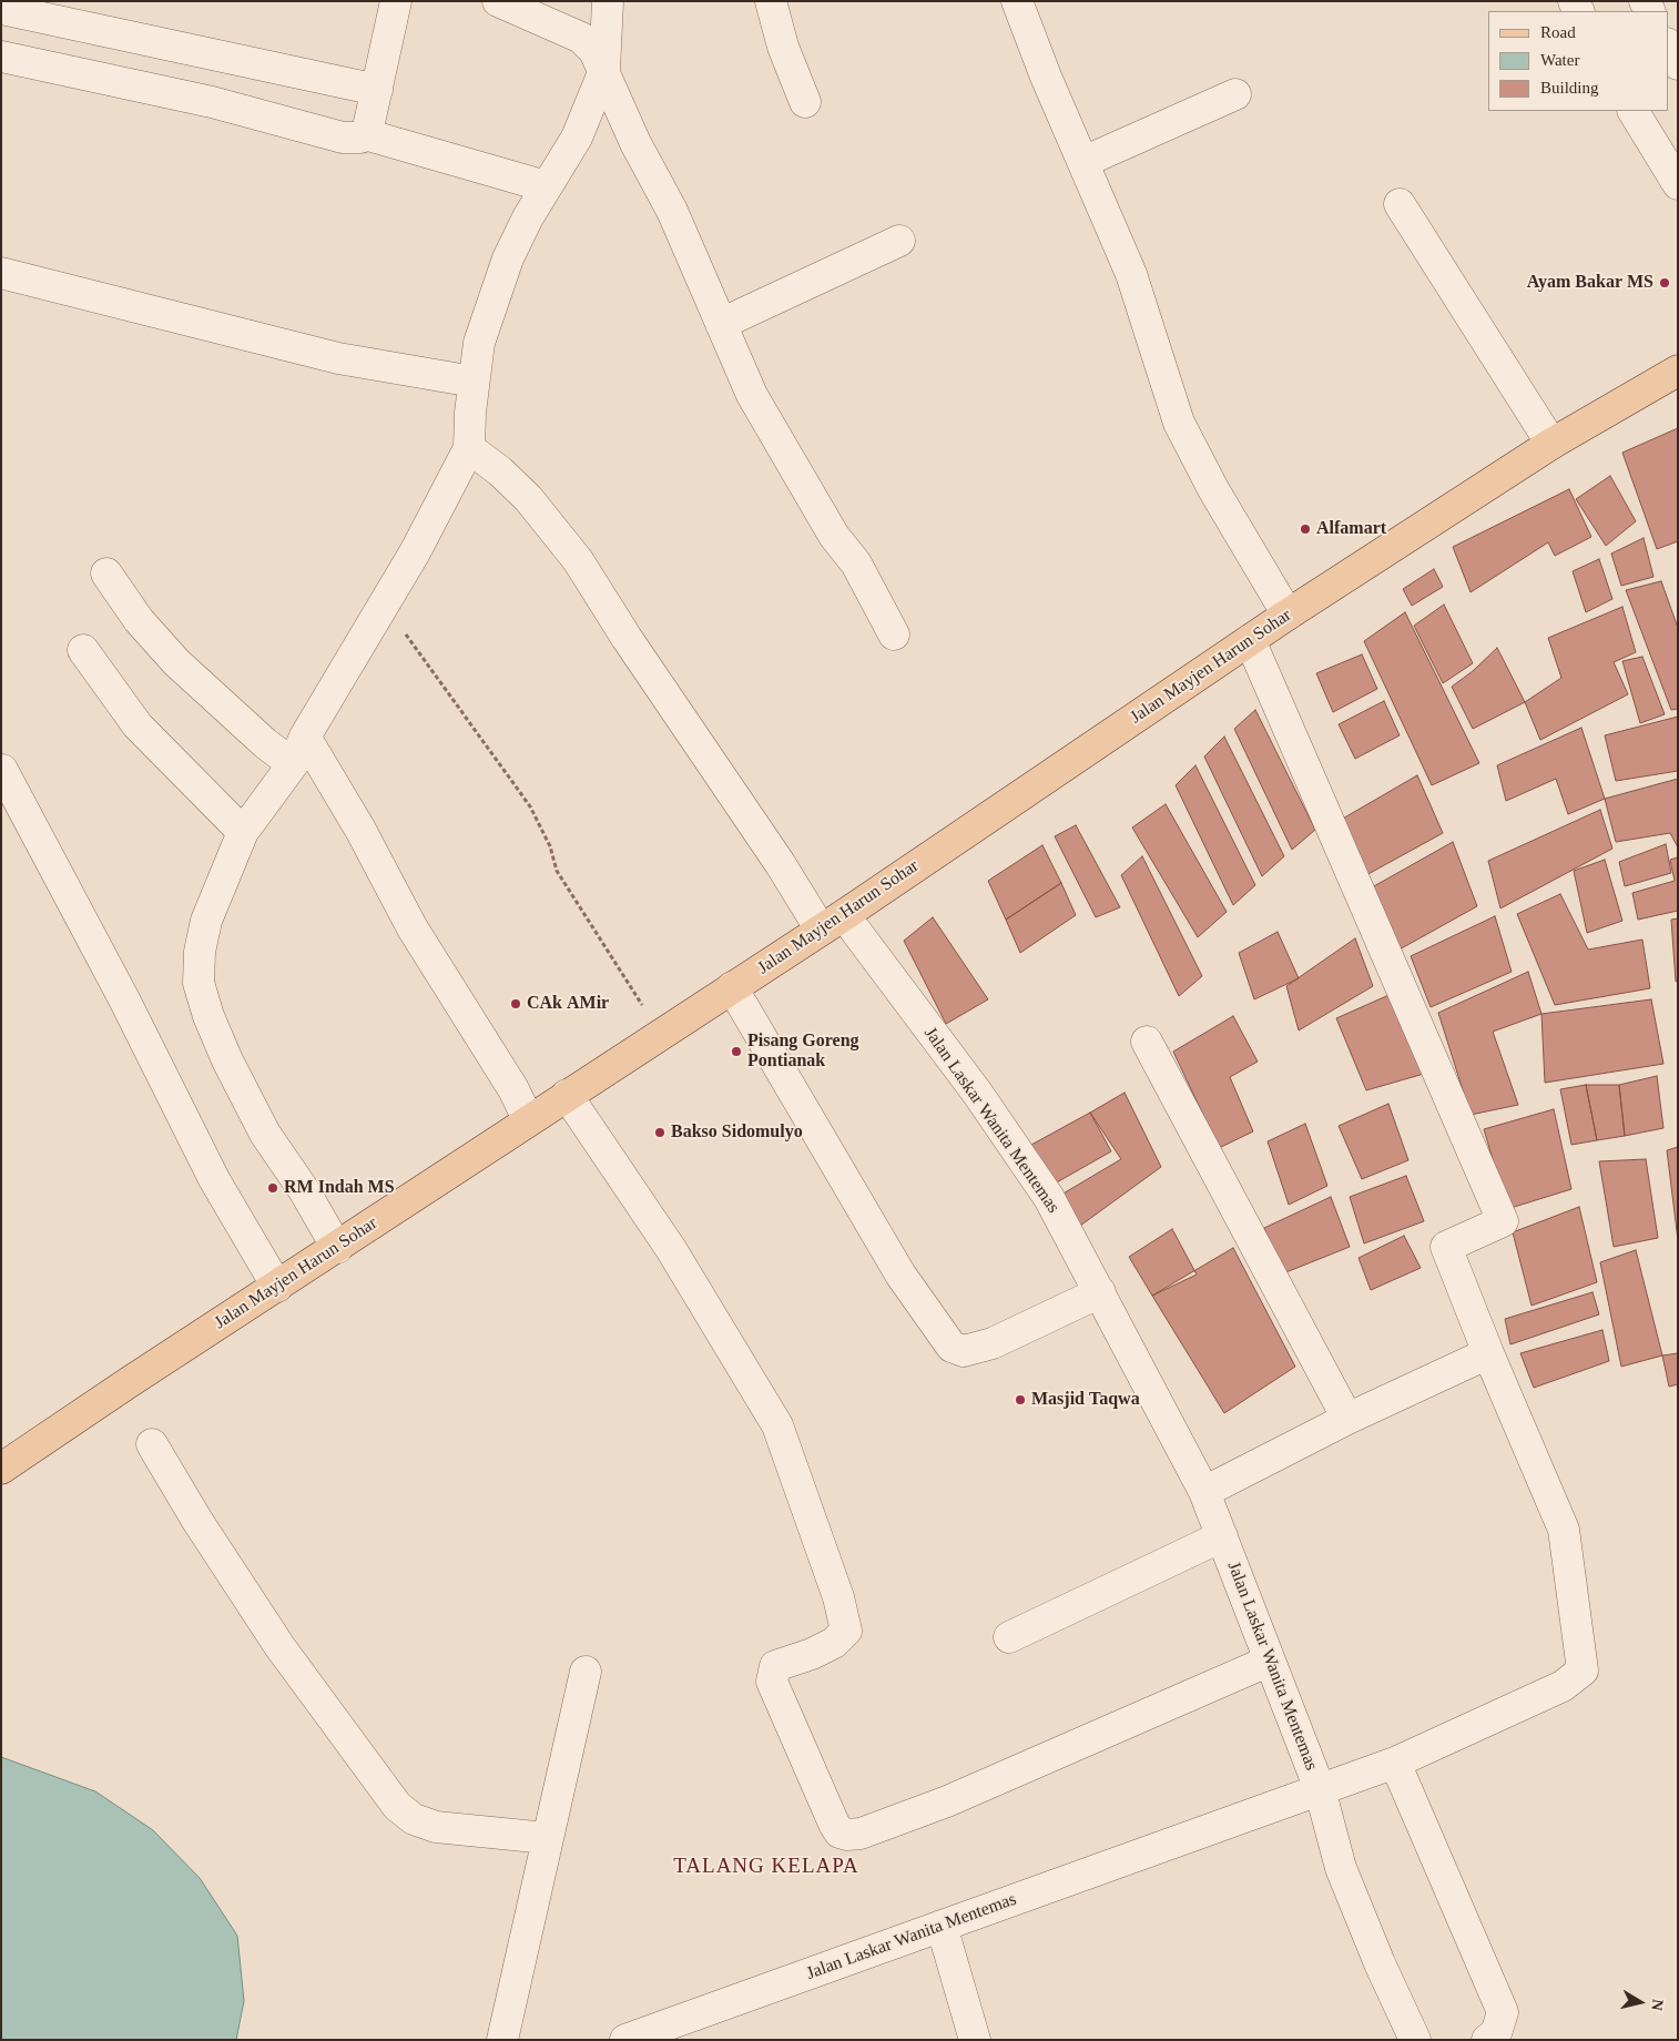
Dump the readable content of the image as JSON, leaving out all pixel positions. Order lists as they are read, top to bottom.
{
  "streets": {
    "main road": ["Jalan Mayjen Harun Sohar"],
    "street": ["Jalan Laskar Wanita Mentemas"]
  },
  "crossings": [
    ["Jalan Mayjen Harun Sohar", "Jalan Laskar Wanita Mentemas"]
  ],
  "districts": ["TALANG KELAPA"],
  "places": [
    "Ayam Bakar MS",
    "Alfamart",
    "CAk AMir",
    "Pisang Goreng Pontianak",
    "Bakso Sidomulyo",
    "RM Indah MS",
    "Masjid Taqwa"
  ],
  "legend": ["Road", "Water", "Building"],
  "north": "right"
}
